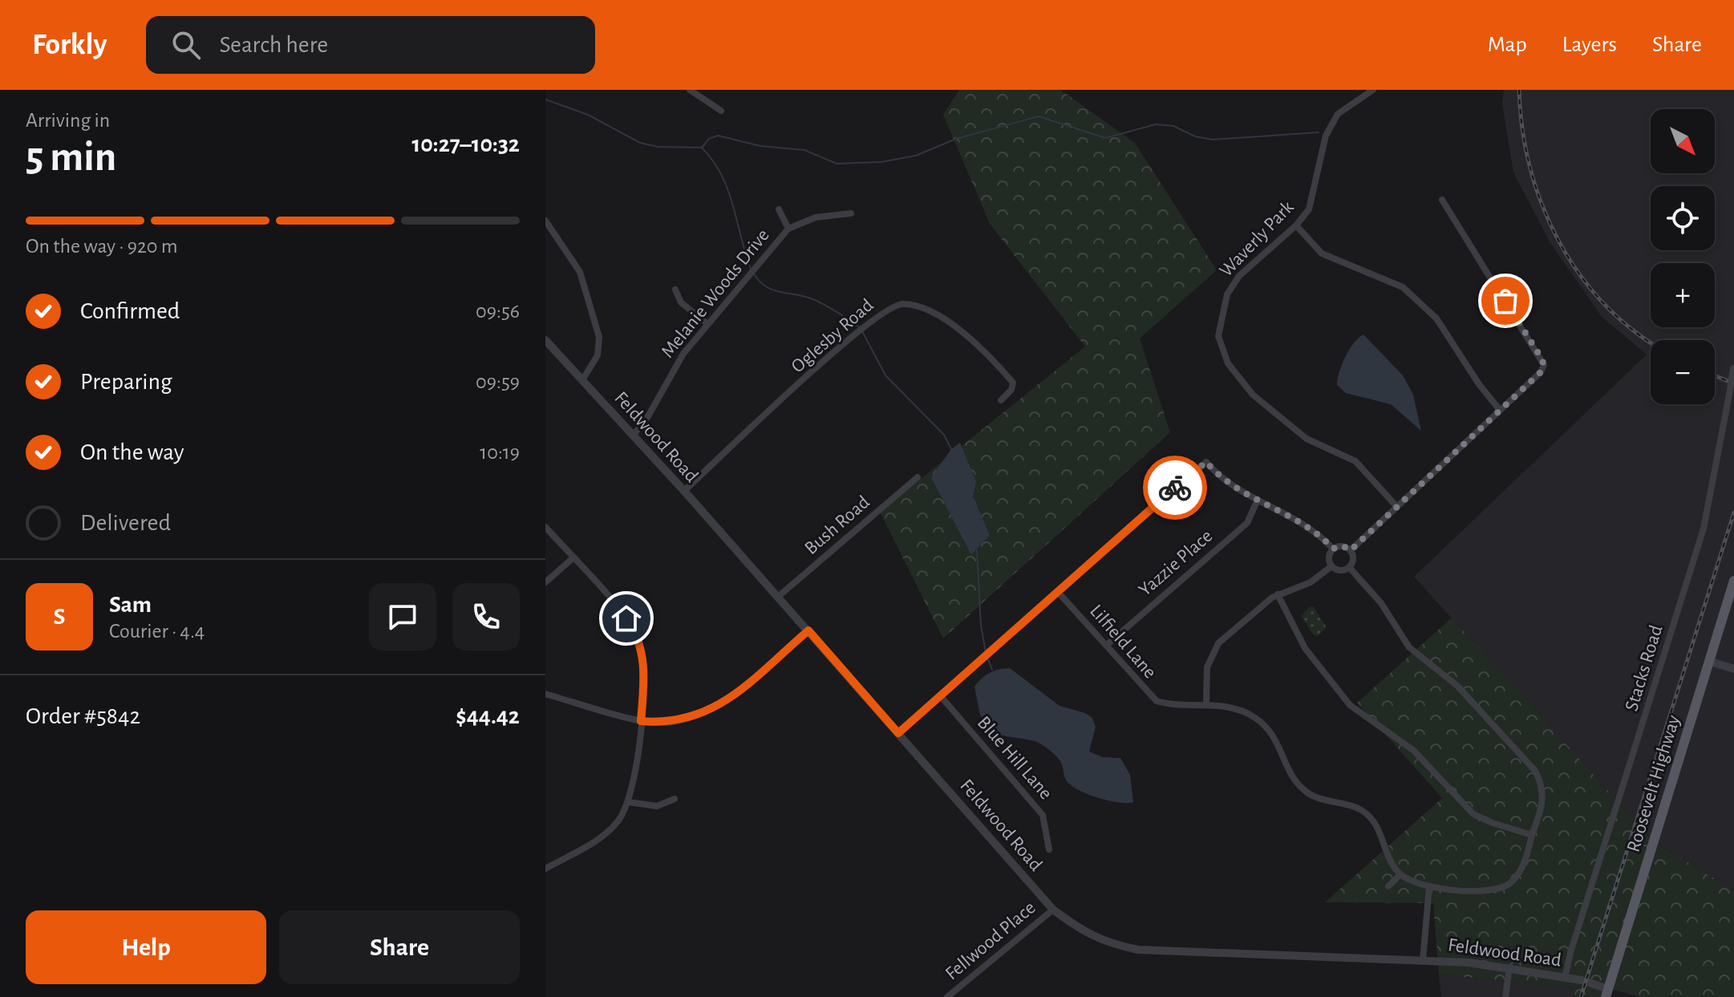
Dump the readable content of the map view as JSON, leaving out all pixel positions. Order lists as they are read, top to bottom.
{
  "streets": {
    "main road": ["Roosevelt Highway"],
    "street": [
      "Waverly Park",
      "Melanie Woods Drive",
      "Oglesby Road",
      "Feldwood Road",
      "Bush Road",
      "Yazzie Place",
      "Lilfield Lane",
      "Stacks Road",
      "Blue Hill Lane",
      "Fellwood Place"
    ]
  },
  "crossings": [
    ["Melanie Woods Drive", "Feldwood Road"],
    ["Oglesby Road", "Feldwood Road"],
    ["Feldwood Road", "Bush Road"],
    ["Feldwood Road", "Stacks Road"],
    ["Feldwood Road", "Roosevelt Highway"],
    ["Feldwood Road", "Fellwood Place"],
    ["Yazzie Place", "Lilfield Lane"]
  ],
  "north": "bottom right",
  "page": {
    "header": "Forkly",
    "search": "Search here",
    "nav": ["Map", "Layers", "Share"],
    "heading": ["5 min", "Arriving in", "10:27–10:32"],
    "panel": [
      "Sam",
      "Courier · 4.4",
      "Order #5842",
      "$44.42"
    ],
    "map_buttons": ["+", "−"],
    "bar": "On the way · 920 m",
    "list": [
      ["Confirmed", "09:56"],
      ["Preparing", "09:59"],
      ["On the way", "10:19"],
      "Delivered"
    ],
    "round": "S",
    "buttons": ["Help", "Share"]
  }
}
